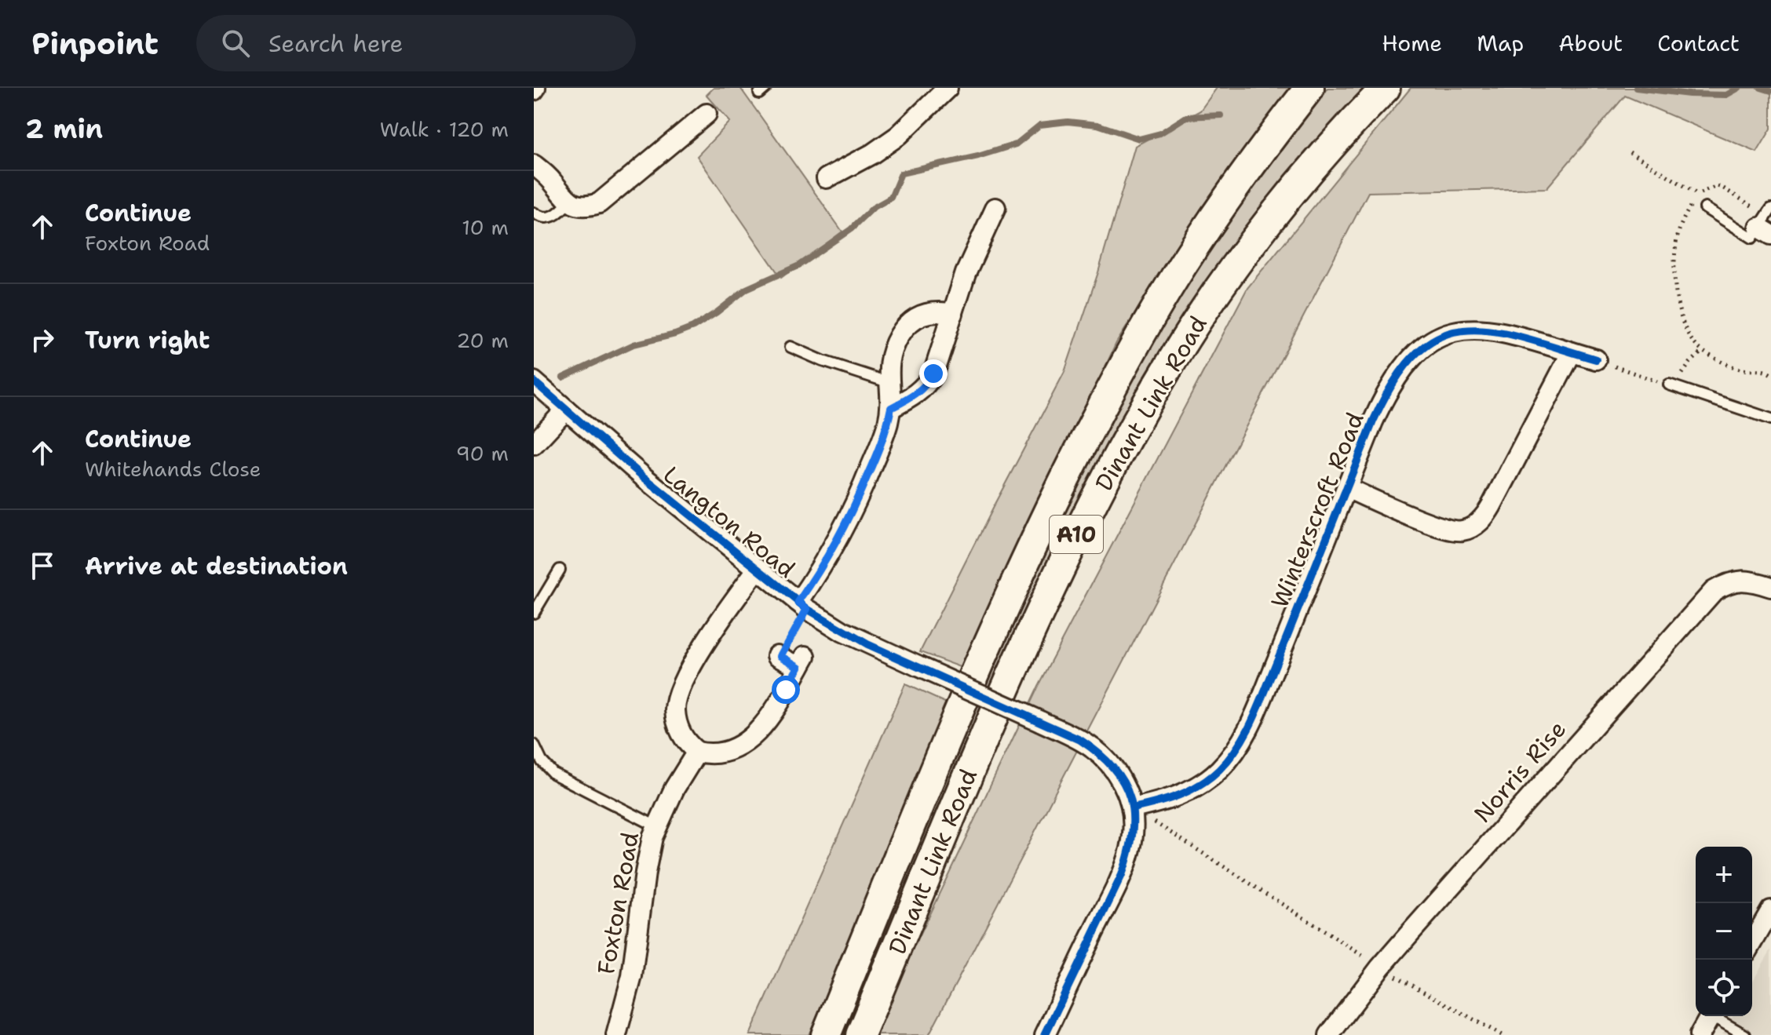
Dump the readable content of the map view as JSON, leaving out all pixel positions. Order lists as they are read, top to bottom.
{
  "streets": {
    "main road": ["Dinant Link Road", "A10"],
    "street": [
      "Winterscroft Road",
      "Langton Road",
      "Norris Rise",
      "Foxton Road"
    ]
  },
  "crossings": [
    ["Winterscroft Road", "Langton Road"]
  ],
  "page": {
    "header": "Pinpoint",
    "search": "Search here",
    "nav": [
      "Home",
      "Map",
      "About",
      "Contact"
    ],
    "heading": ["2 min", "Walk · 120 m"],
    "list": [
      ["Continue", "Foxton Road", "10 m"],
      ["Turn right", "20 m"],
      ["Continue", "Whitehands Close", "90 m"],
      "Arrive at destination"
    ],
    "map_buttons": ["+", "−"]
  }
}
